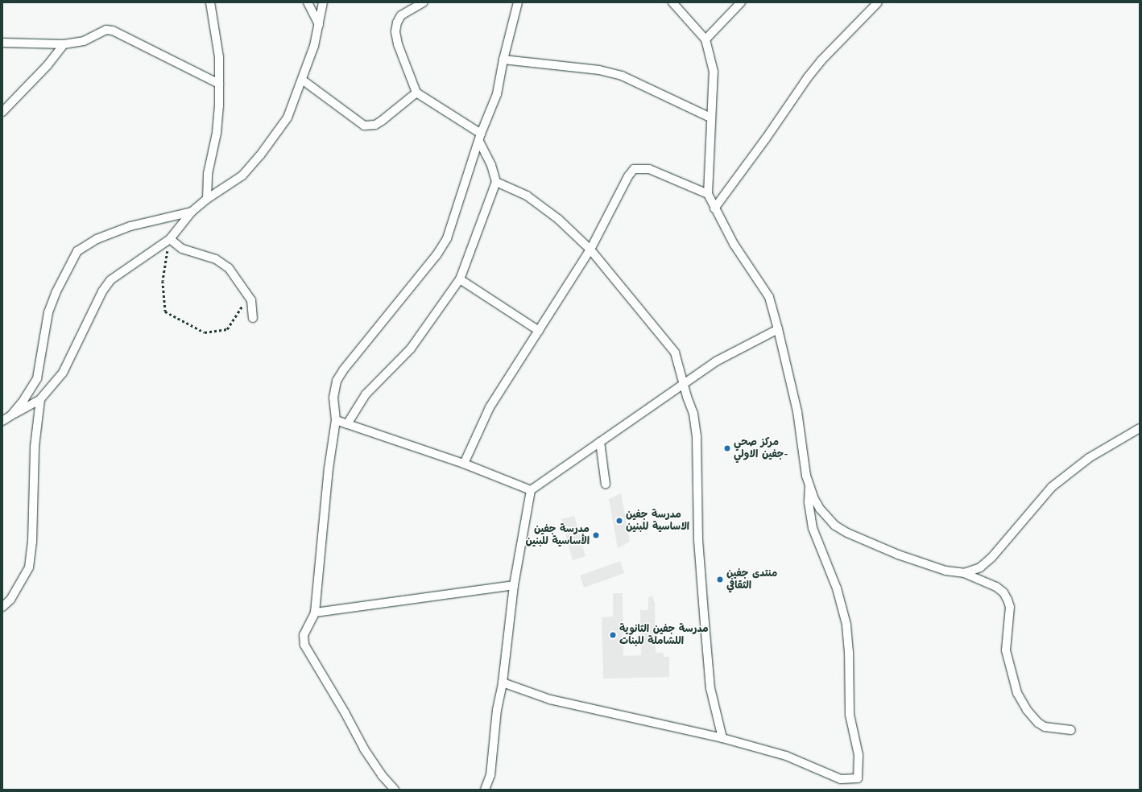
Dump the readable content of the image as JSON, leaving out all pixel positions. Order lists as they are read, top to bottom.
{
  "places": [
    "مركز صحي جفين الاولي-",
    "مدرسة جفين الاساسية للبنين",
    "مدرسة جفين الأساسية للبنين",
    "منتدى جفين الثقافي",
    "مدرسة جفين الثانوية اللشاملة للبنات"
  ]
}
